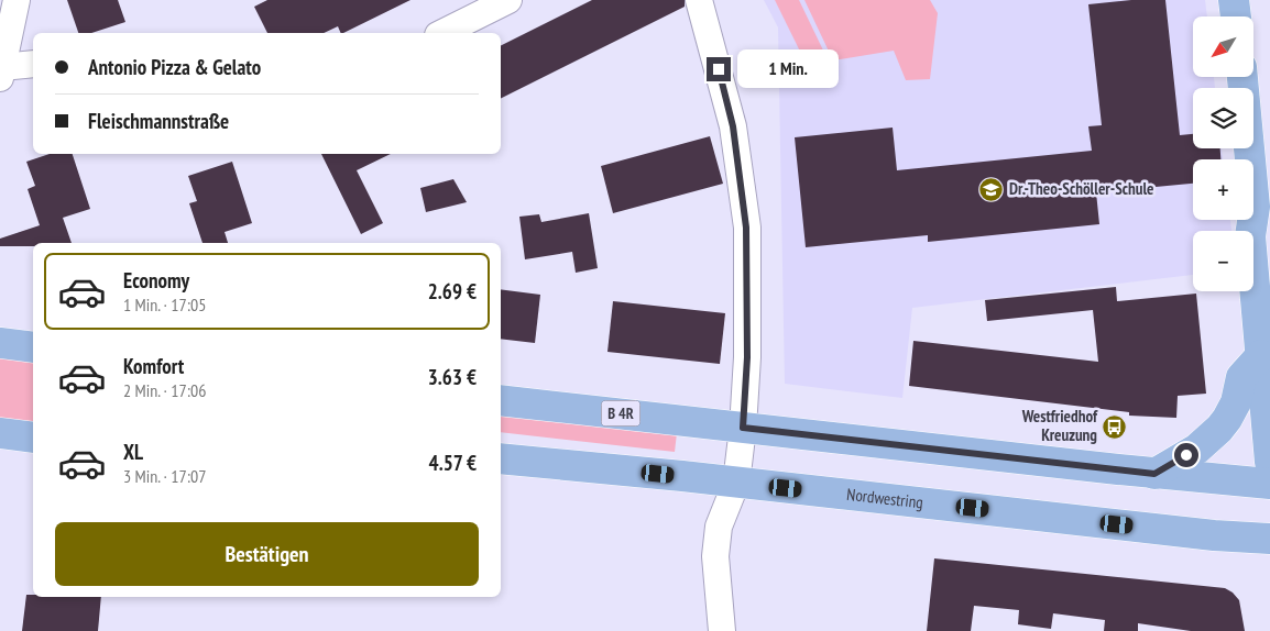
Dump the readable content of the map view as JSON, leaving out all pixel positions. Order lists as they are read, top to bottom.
{
  "streets": {
    "main road": ["B 4R", "Nordwestring"]
  },
  "places": {
    "school or university": ["Dr.-Theo-Schöller-Schule"],
    "bus stop": ["Westfriedhof Kreuzung"]
  },
  "north": "bottom left",
  "page": {
    "map_buttons": ["+", "−"],
    "banner": ["Antonio Pizza & Gelato", "Fleischmannstraße"],
    "bubble": "1 Min.",
    "list": [
      {
        "name": "Economy",
        "note": "1 Min. · 17:05",
        "value": "2.69 €"
      },
      {
        "name": "Komfort",
        "note": "2 Min. · 17:06",
        "value": "3.63 €"
      },
      {
        "name": "XL",
        "note": "3 Min. · 17:07",
        "value": "4.57 €"
      }
    ],
    "buttons": "Bestätigen"
  }
}
